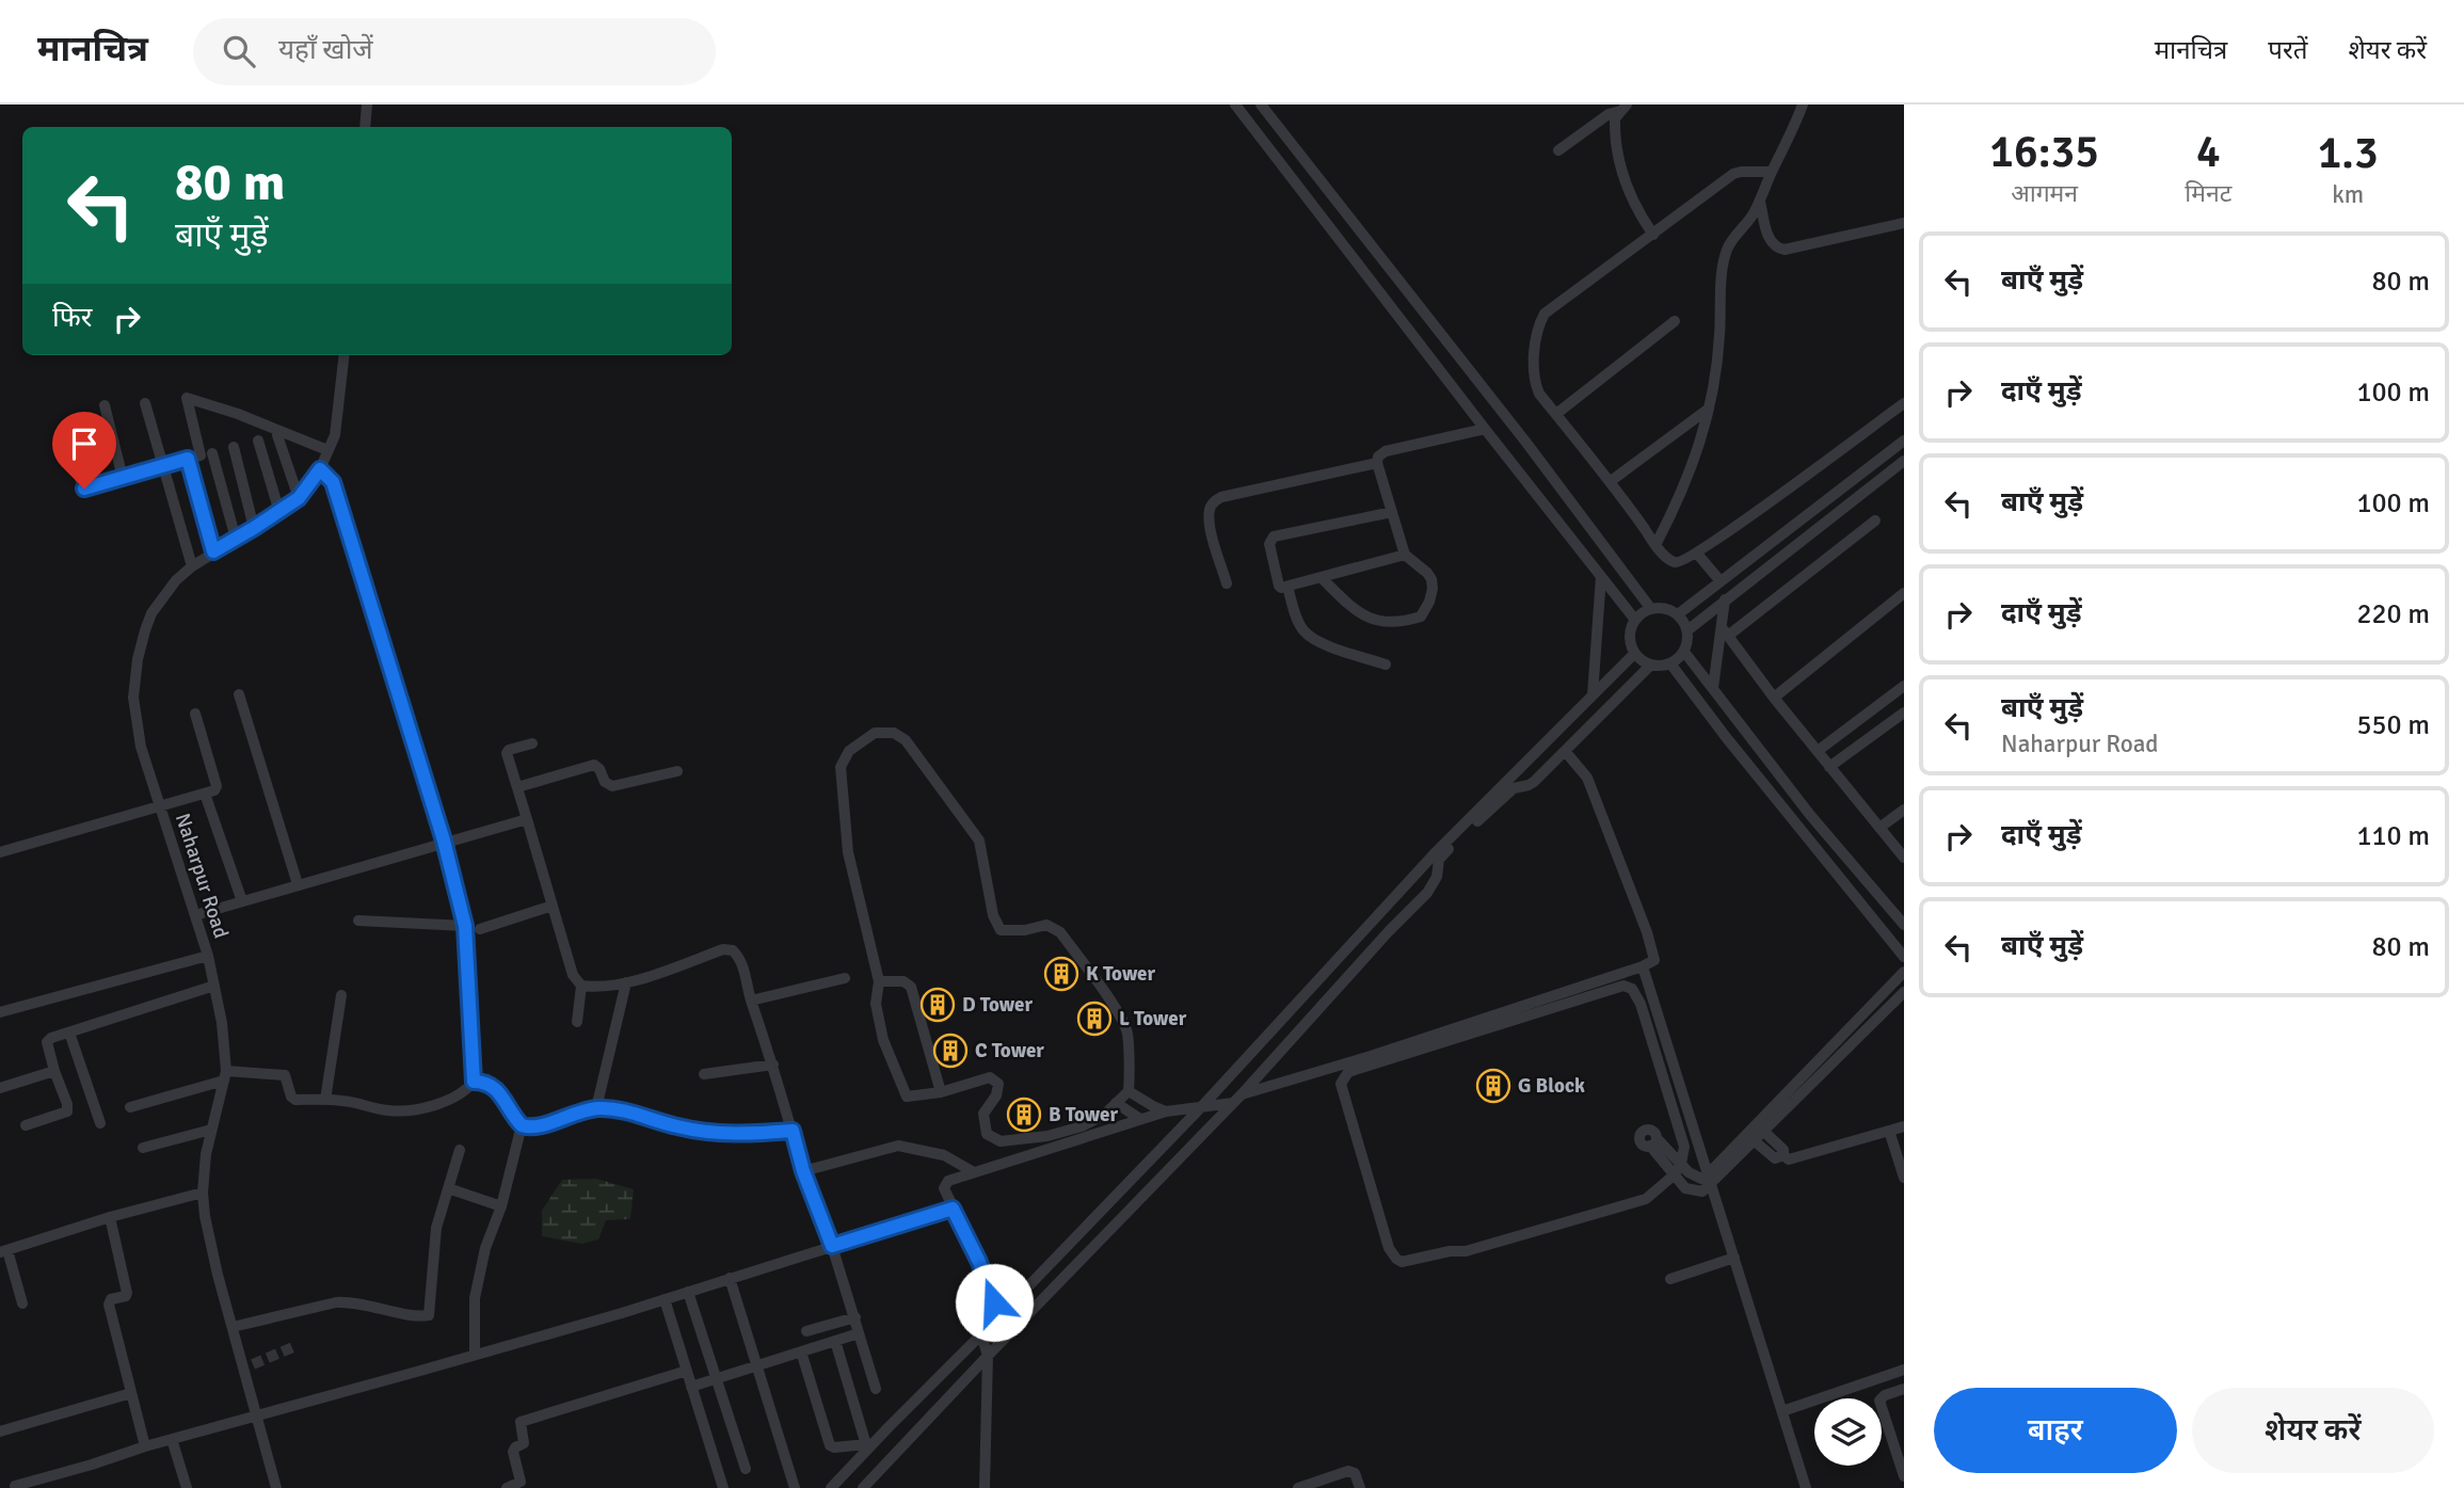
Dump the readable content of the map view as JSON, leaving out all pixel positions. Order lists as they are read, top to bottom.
{
  "streets": {
    "street": ["Naharpur Road"]
  },
  "places": {
    "building": [
      "K Tower",
      "D Tower",
      "L Tower",
      "C Tower",
      "G Block",
      "B Tower"
    ]
  },
  "page": {
    "header": "मानचित्र",
    "search": "यहाँ खोजें",
    "nav": ["मानचित्र", "परतें", "शेयर करें"],
    "eta": [
      "16:35",
      "आगमन",
      "4",
      "मिनट",
      "1.3",
      "km"
    ],
    "turn": ["80 m", "बाएँ मुड़ें"],
    "list": [
      {
        "name": "बाएँ मुड़ें",
        "value": "80 m"
      },
      {
        "name": "दाएँ मुड़ें",
        "value": "100 m"
      },
      {
        "name": "बाएँ मुड़ें",
        "value": "100 m"
      },
      {
        "name": "दाएँ मुड़ें",
        "value": "220 m"
      },
      {
        "name": "बाएँ मुड़ें",
        "note": "Naharpur Road",
        "value": "550 m"
      },
      {
        "name": "दाएँ मुड़ें",
        "value": "110 m"
      },
      {
        "name": "बाएँ मुड़ें",
        "value": "80 m"
      }
    ],
    "then": "फिर",
    "buttons": ["बाहर", "शेयर करें"]
  }
}
